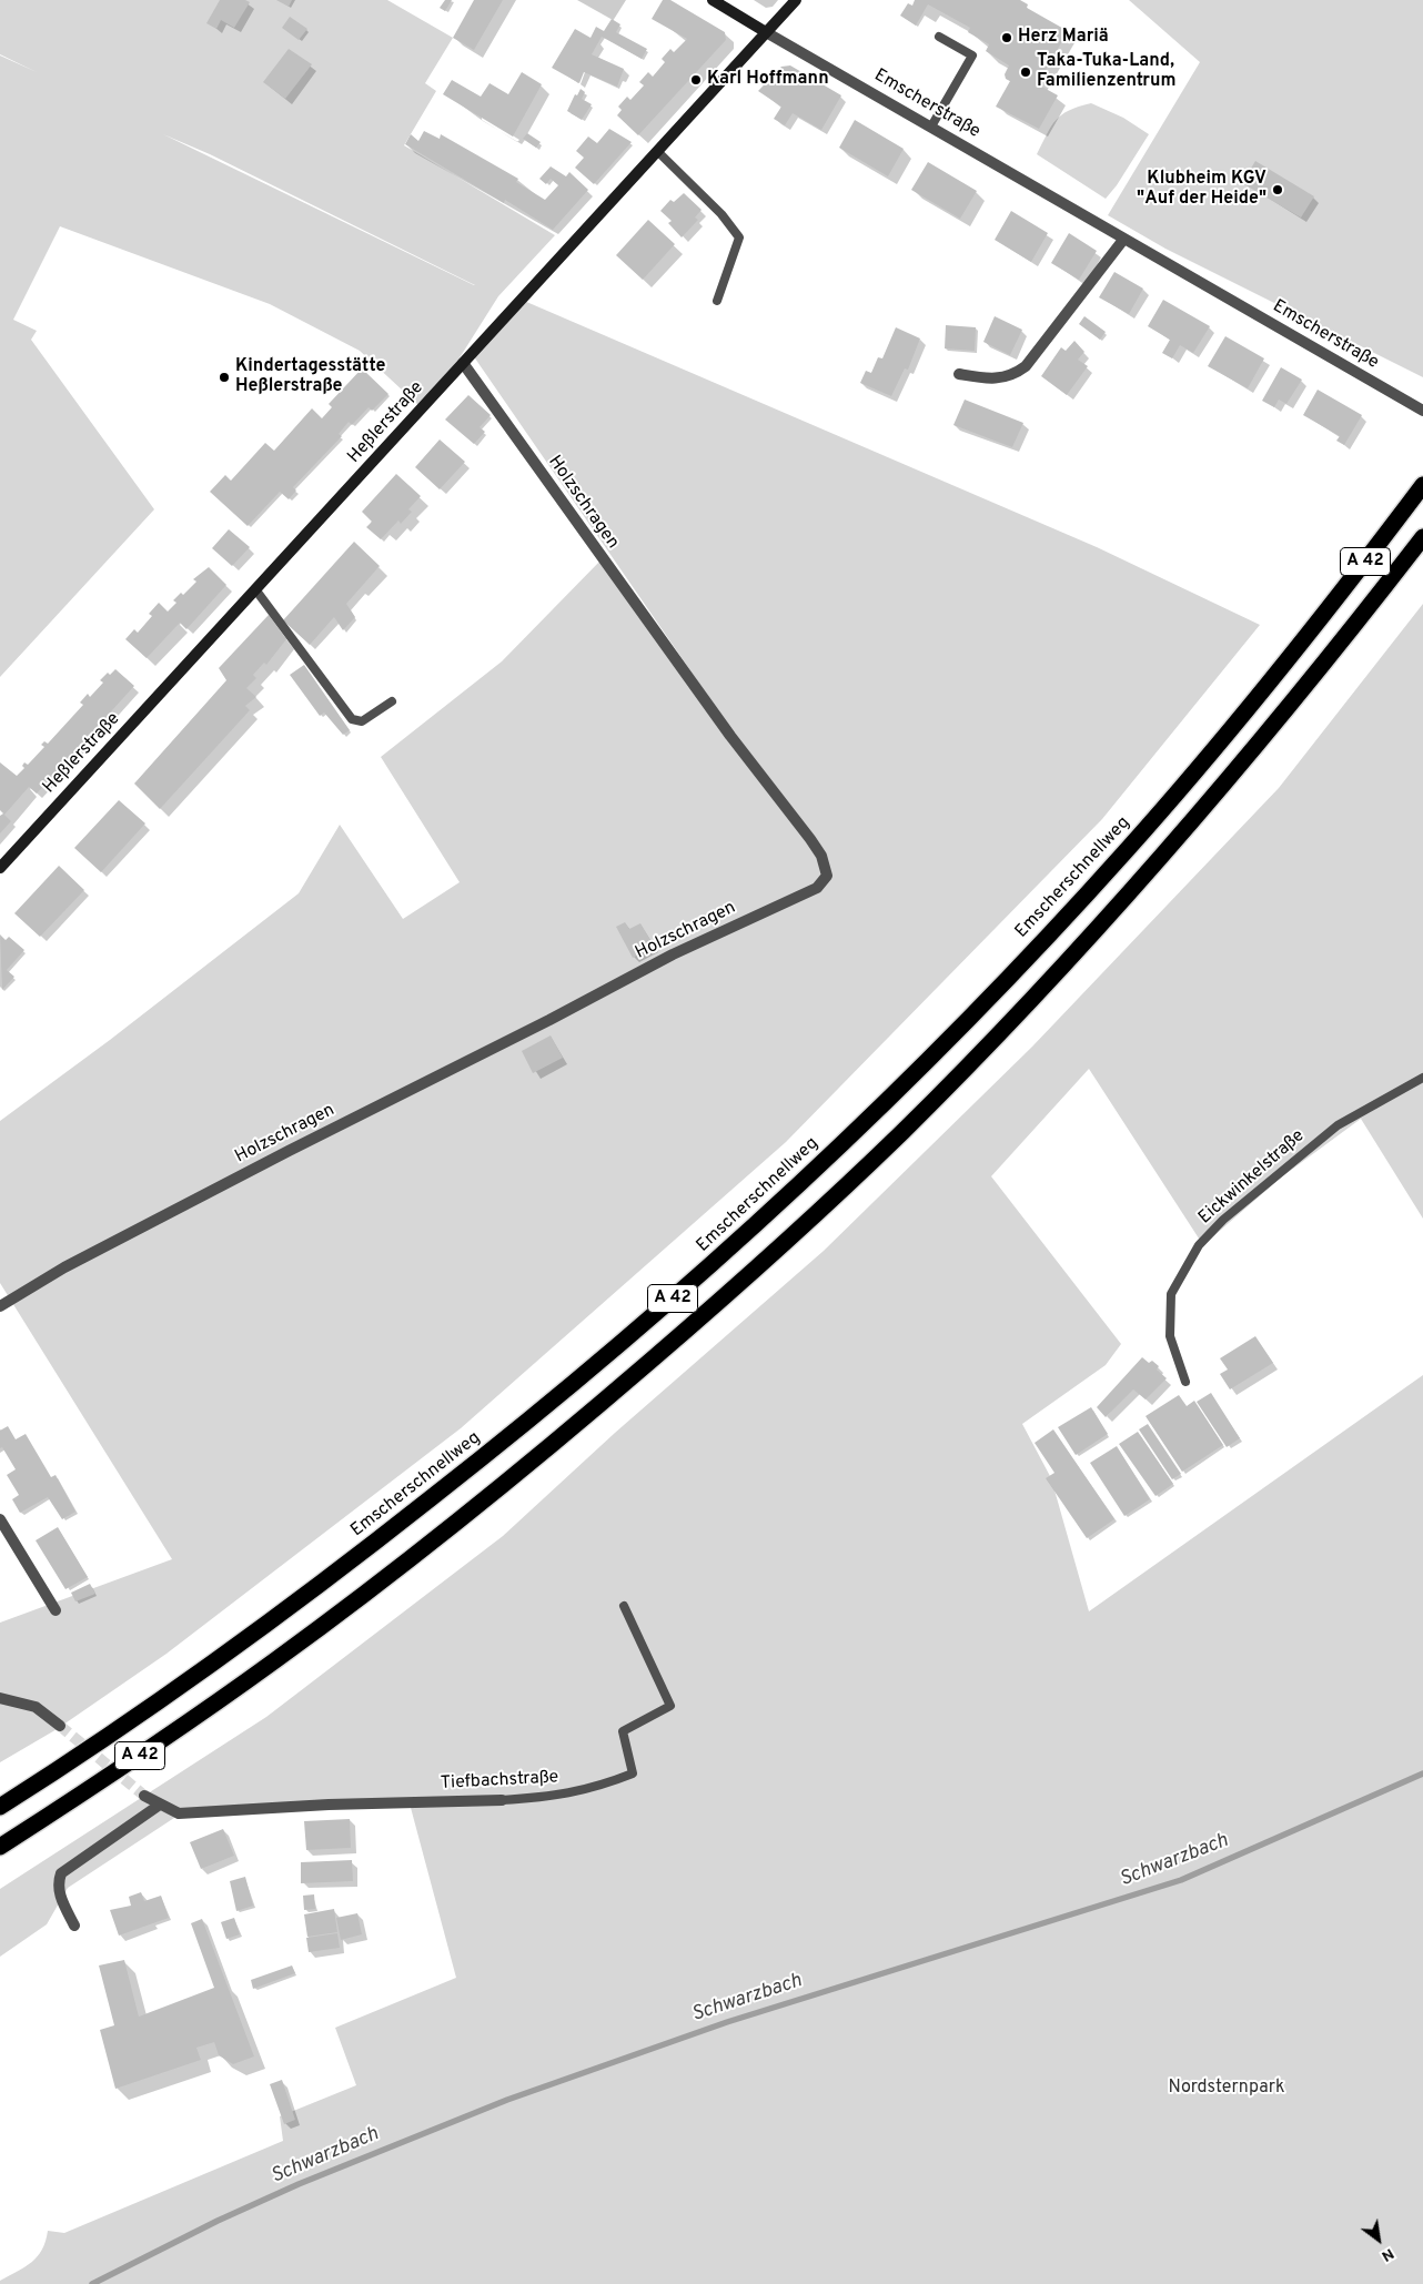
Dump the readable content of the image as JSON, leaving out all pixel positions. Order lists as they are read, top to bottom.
{
  "streets": {
    "highway": ["A 42", "Emscherschnellweg"],
    "street": [
      "Emscherstraße",
      "Heßlerstraße",
      "Holzschragen",
      "Tiefbachstraße"
    ],
    "lane": ["Eickwinkelstraße"]
  },
  "crossings": [
    ["Emscherstraße", "Heßlerstraße"],
    ["Heßlerstraße", "Holzschragen"]
  ],
  "water": ["Schwarzbach"],
  "parks": ["Nordsternpark"],
  "places": [
    "Herz Mariä",
    "Taka-Tuka-Land, Familienzentrum",
    "Karl Hoffmann",
    "Klubheim KGV \"Auf der Heide\"",
    "Kindertagesstätte Heßlerstraße"
  ],
  "north": "bottom right"
}
